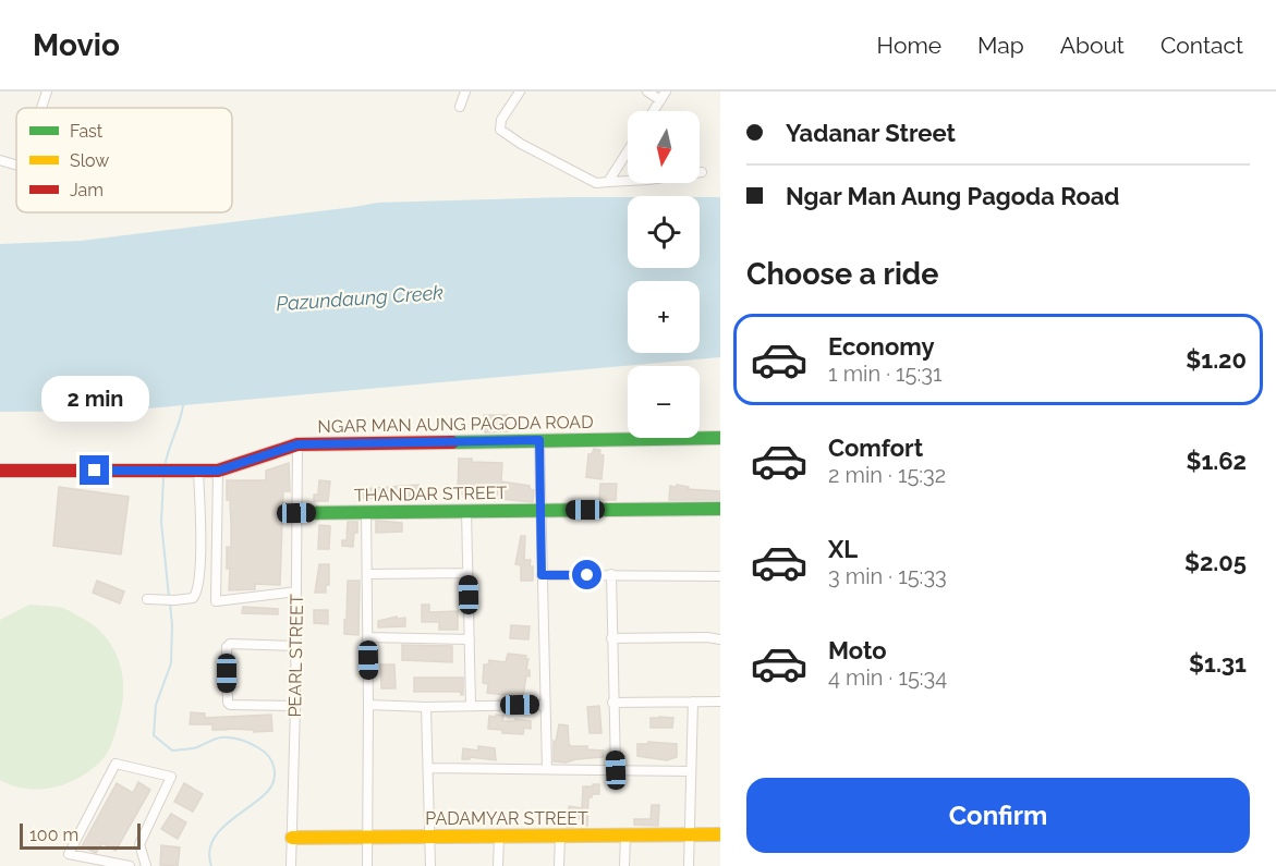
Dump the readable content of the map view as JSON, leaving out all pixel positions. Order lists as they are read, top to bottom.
{
  "streets": {
    "street": [
      "NGAR MAN AUNG PAGODA ROAD",
      "THANDAR STREET",
      "PEARL STREET",
      "PADAMYAR STREET"
    ]
  },
  "crossings": [
    ["NGAR MAN AUNG PAGODA ROAD", "PEARL STREET"],
    ["THANDAR STREET", "PEARL STREET"],
    ["PEARL STREET", "PADAMYAR STREET"]
  ],
  "water": ["Pazundaung Creek"],
  "legend": ["Fast", "Slow", "Jam"],
  "scale_bar": "100 m",
  "north": "bottom",
  "page": {
    "header": "Movio",
    "nav": [
      "Home",
      "Map",
      "About",
      "Contact"
    ],
    "banner": ["Yadanar Street", "Ngar Man Aung Pagoda Road"],
    "map_buttons": ["+", "−"],
    "heading": "Choose a ride",
    "list": [
      {
        "name": "Economy",
        "note": "1 min · 15:31",
        "value": "$1.20"
      },
      {
        "name": "Comfort",
        "note": "2 min · 15:32",
        "value": "$1.62"
      },
      {
        "name": "XL",
        "note": "3 min · 15:33",
        "value": "$2.05"
      },
      {
        "name": "Moto",
        "note": "4 min · 15:34",
        "value": "$1.31"
      }
    ],
    "bubble": "2 min",
    "buttons": "Confirm",
    "scale": "100 m"
  }
}
